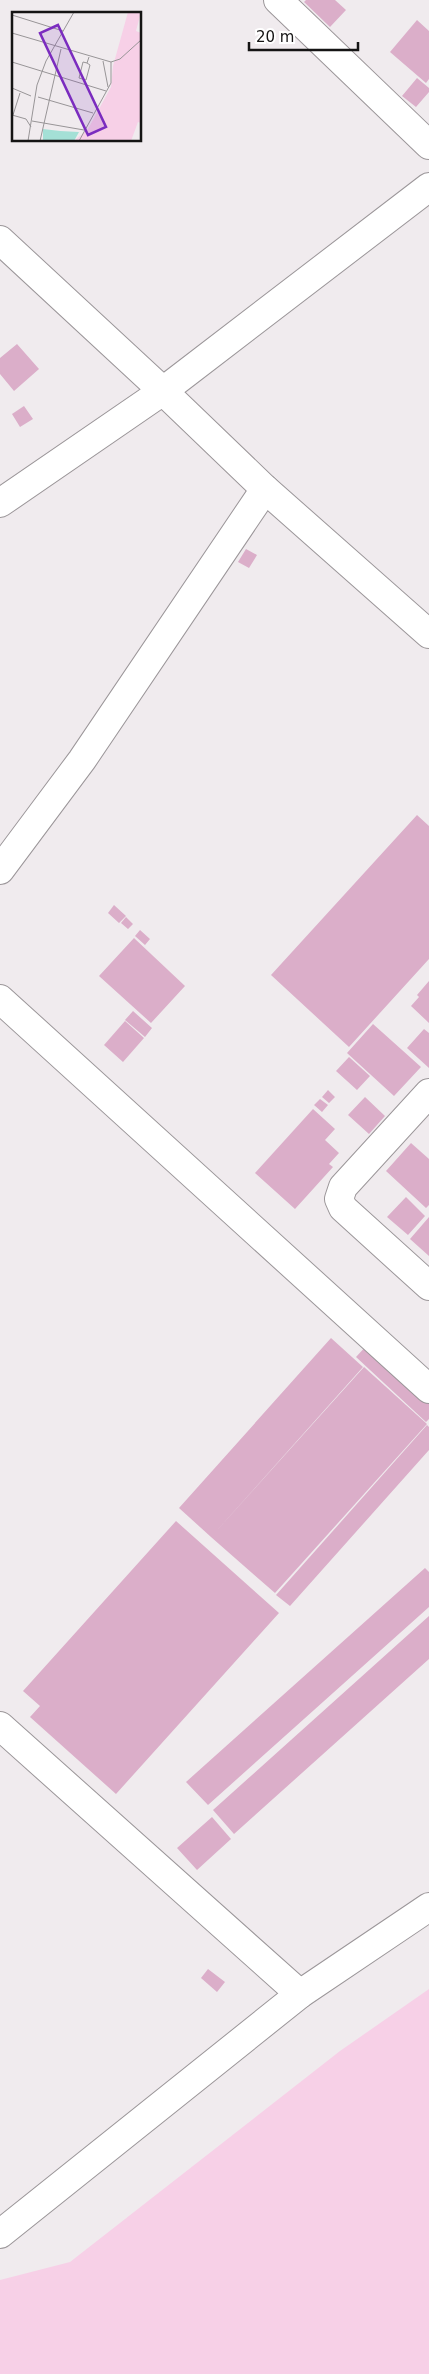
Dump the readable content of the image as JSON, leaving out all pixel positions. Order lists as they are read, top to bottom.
{
  "scale_bar": "20 m"
}
